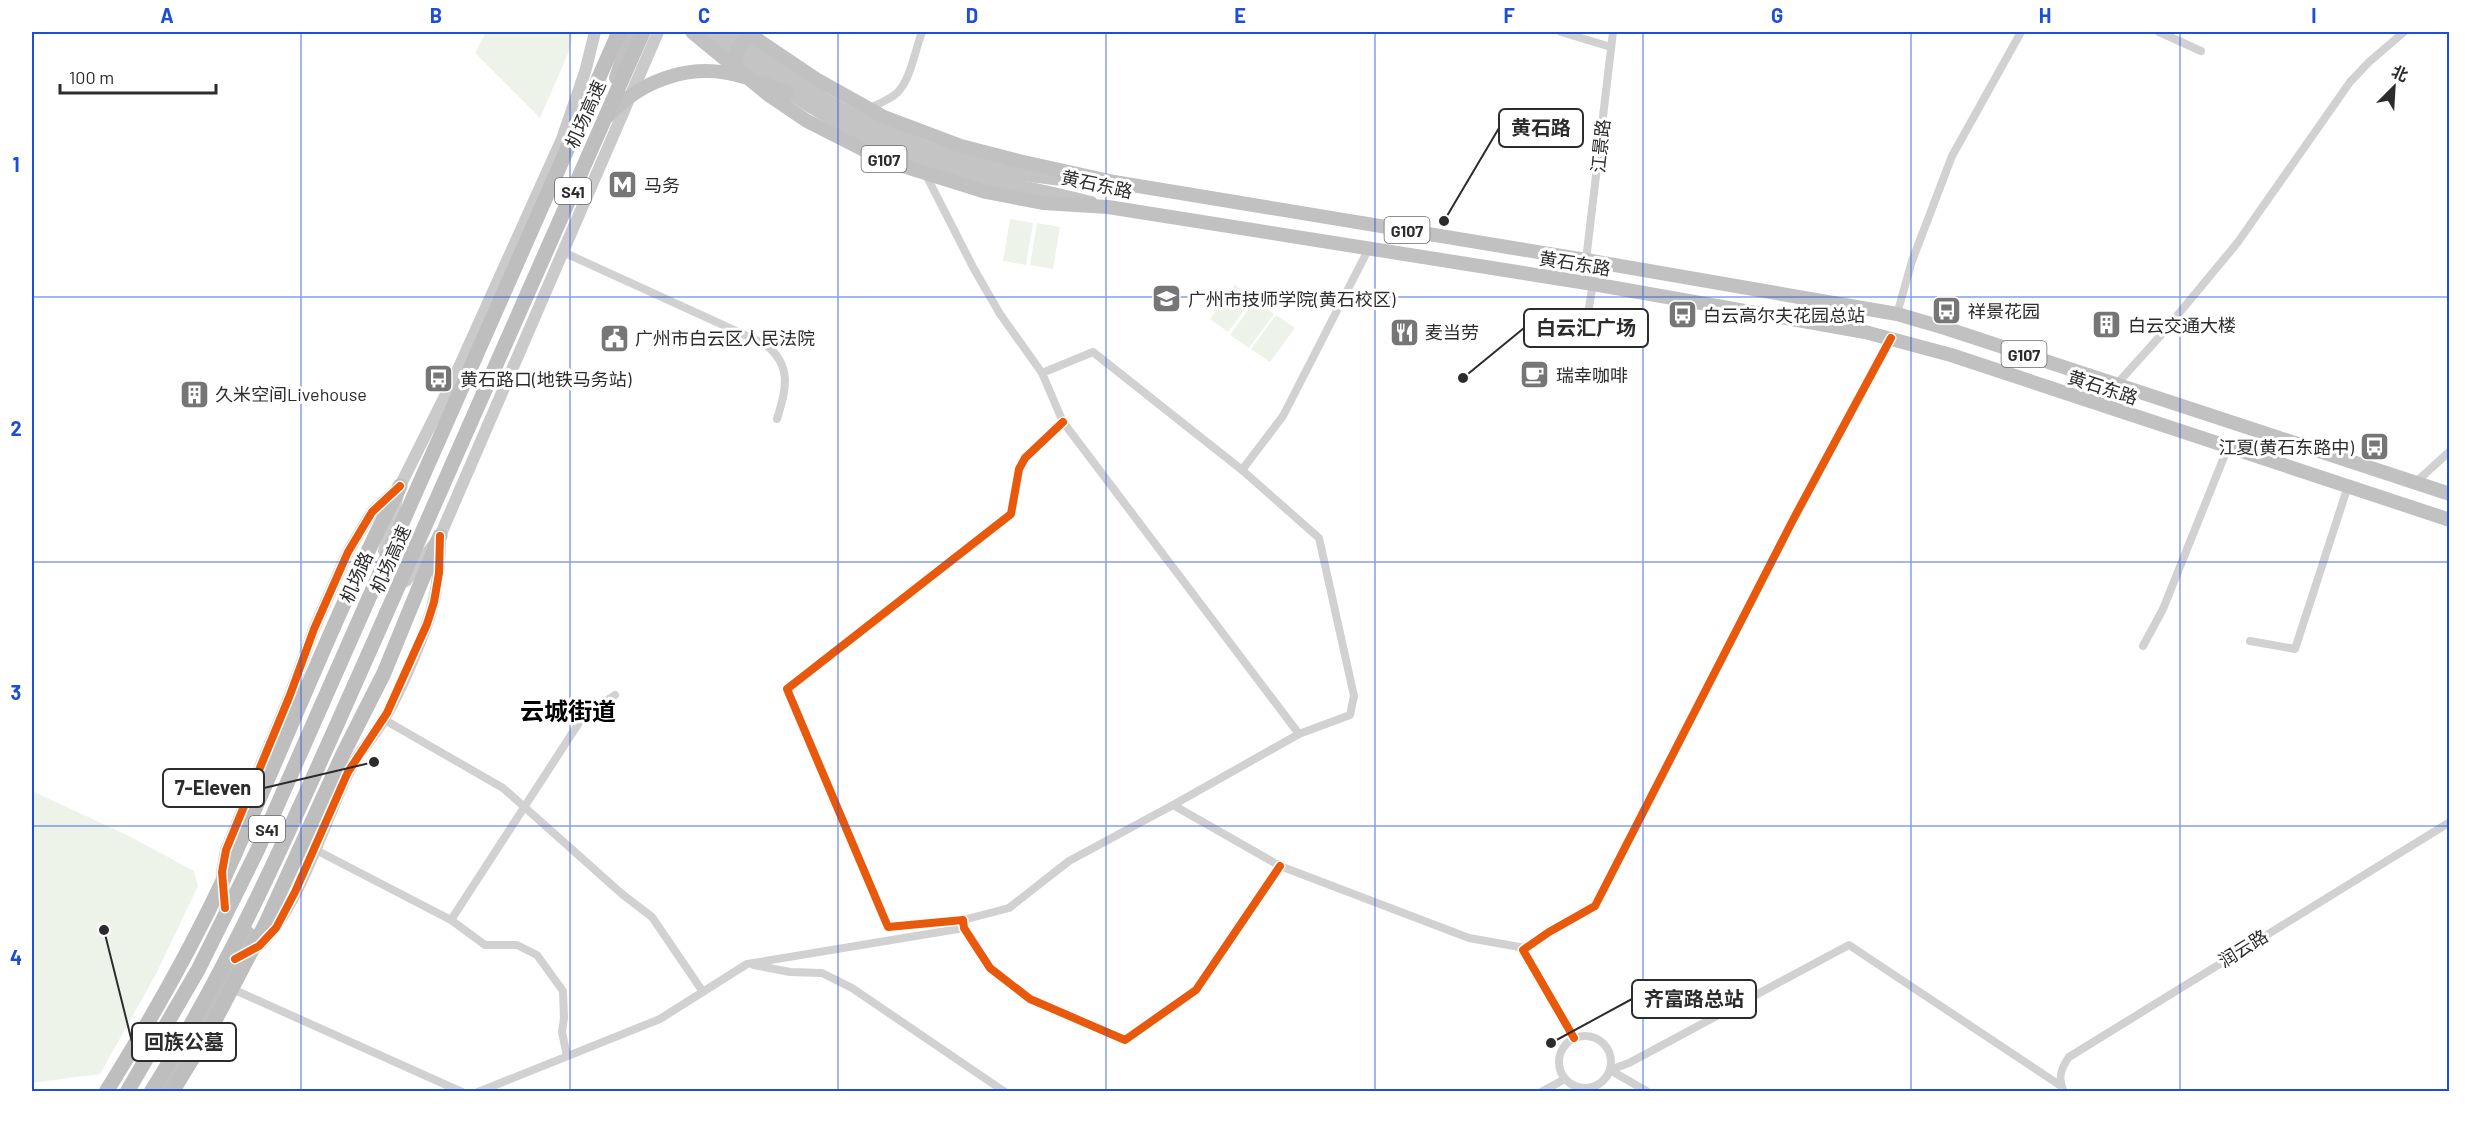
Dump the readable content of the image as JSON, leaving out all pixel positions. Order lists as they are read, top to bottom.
{
  "streets": {
    "highway": [
      "机场高速",
      "G107",
      "黄石东路",
      "S41",
      "机场路"
    ],
    "street": ["江景路", "润云路"]
  },
  "crossings": [
    ["机场高速", "机场路"],
    ["江景路", "黄石东路"],
    ["G107", "黄石东路"]
  ],
  "districts": ["云城街道"],
  "places": {
    "metro station": ["马务"],
    "other": [
      "黄石路",
      "白云汇广场",
      "7-Eleven",
      "回族公墓",
      "齐富路总站"
    ],
    "school or university": ["广州市技师学院(黄石校区)"],
    "bus stop": [
      "祥景花园",
      "白云高尔夫花园总站",
      "黄石路口(地铁马务站)",
      "江夏(黄石东路中)"
    ],
    "building": ["白云交通大楼", "久米空间Livehouse"],
    "restaurant": ["麦当劳"],
    "public building": ["广州市白云区人民法院"],
    "cafe": ["瑞幸咖啡"]
  },
  "scale_bar": "100 m",
  "north": "top right",
  "grid": {
    "columns": [
      "A",
      "B",
      "C",
      "D",
      "E",
      "F",
      "G",
      "H",
      "I"
    ],
    "rows": [
      "1",
      "2",
      "3",
      "4"
    ]
  }
}
